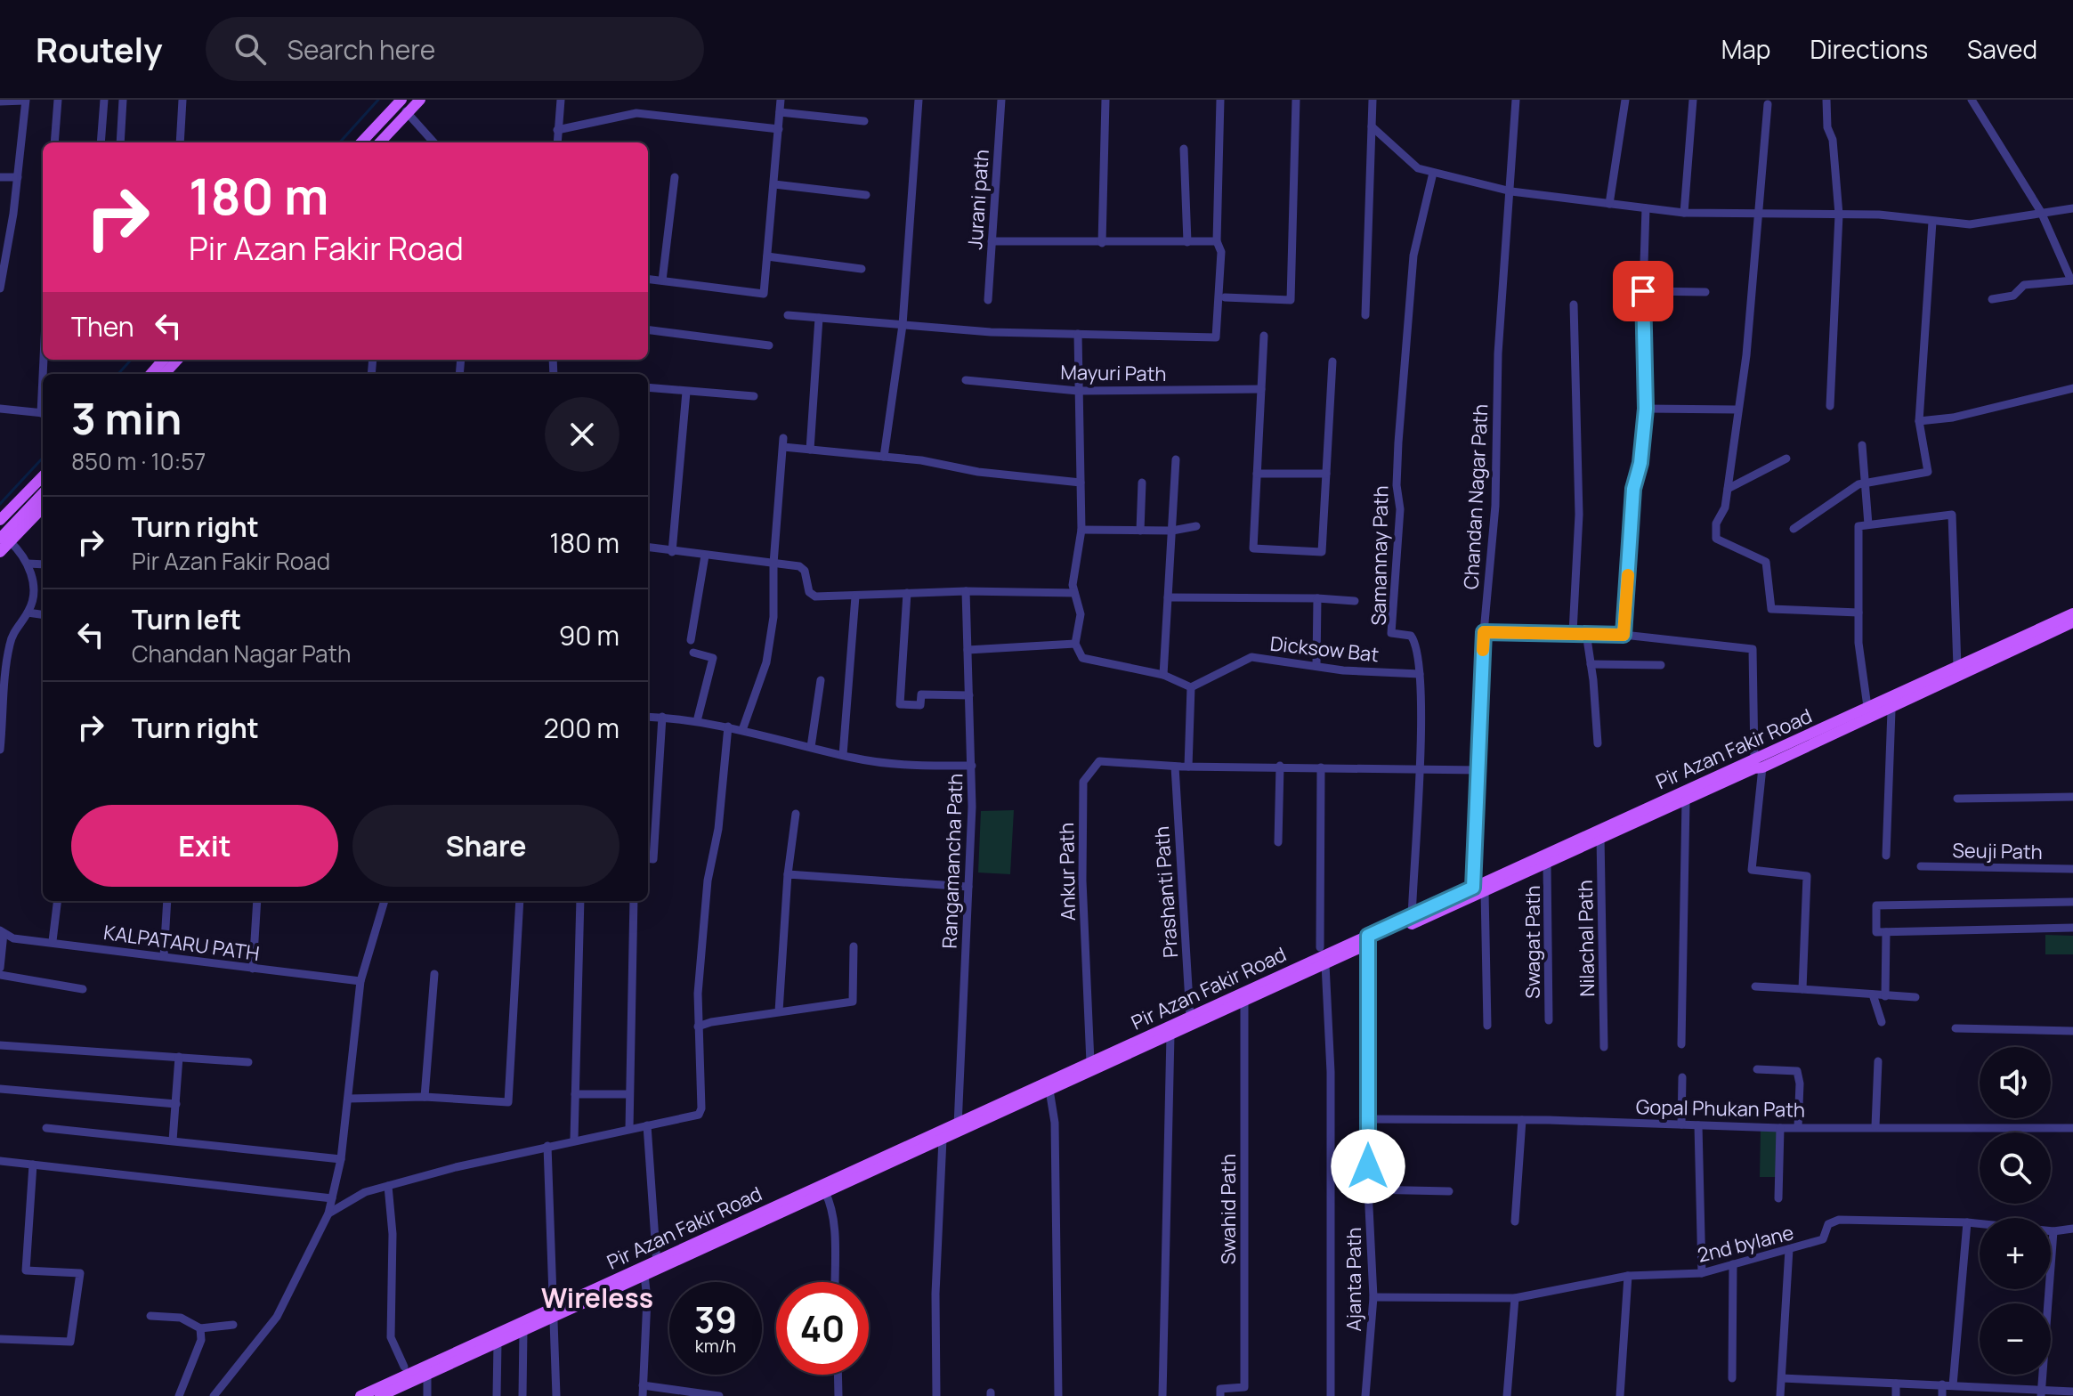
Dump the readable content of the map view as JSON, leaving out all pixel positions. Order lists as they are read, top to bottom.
{
  "streets": {
    "main road": ["Pir Azan Fakir Road"],
    "street": [
      "Jurani path",
      "Mayuri Path",
      "Chandan Nagar Path",
      "Samannay Path",
      "Dicksow Bat",
      "Seuji Path",
      "Rangamancha Path",
      "Ankur Path",
      "Prashanti Path",
      "Nilachal Path",
      "Swagat Path",
      "KALPATARU PATH",
      "Gopal Phukan Path",
      "Swahid Path",
      "2nd bylane",
      "Ajanta Path"
    ]
  },
  "crossings": [
    ["Chandan Nagar Path", "Pir Azan Fakir Road"],
    ["Samannay Path", "Dicksow Bat"],
    ["Samannay Path", "Pir Azan Fakir Road"],
    ["Pir Azan Fakir Road", "Rangamancha Path"],
    ["Pir Azan Fakir Road", "Ankur Path"],
    ["Pir Azan Fakir Road", "Prashanti Path"],
    ["Pir Azan Fakir Road", "Nilachal Path"],
    ["Pir Azan Fakir Road", "Swagat Path"],
    ["Pir Azan Fakir Road", "Swahid Path"],
    ["Pir Azan Fakir Road", "Ajanta Path"],
    ["Ankur Path", "Prashanti Path"],
    ["Gopal Phukan Path", "Ajanta Path"],
    ["2nd bylane", "Ajanta Path"]
  ],
  "districts": ["Wireless"],
  "page": {
    "header": "Routely",
    "search": "Search here",
    "nav": ["Map", "Directions", "Saved"],
    "turn": ["180 m", "Pir Azan Fakir Road"],
    "then": "Then",
    "heading": ["3 min", "850 m · 10:57"],
    "list": [
      {
        "name": "Turn right",
        "note": "Pir Azan Fakir Road",
        "value": "180 m"
      },
      {
        "name": "Turn left",
        "note": "Chandan Nagar Path",
        "value": "90 m"
      },
      {
        "name": "Turn right",
        "value": "200 m"
      }
    ],
    "buttons": ["Exit", "Share"],
    "map_buttons": ["+", "−"],
    "speed": "39 km/h",
    "limit": "40"
  }
}
